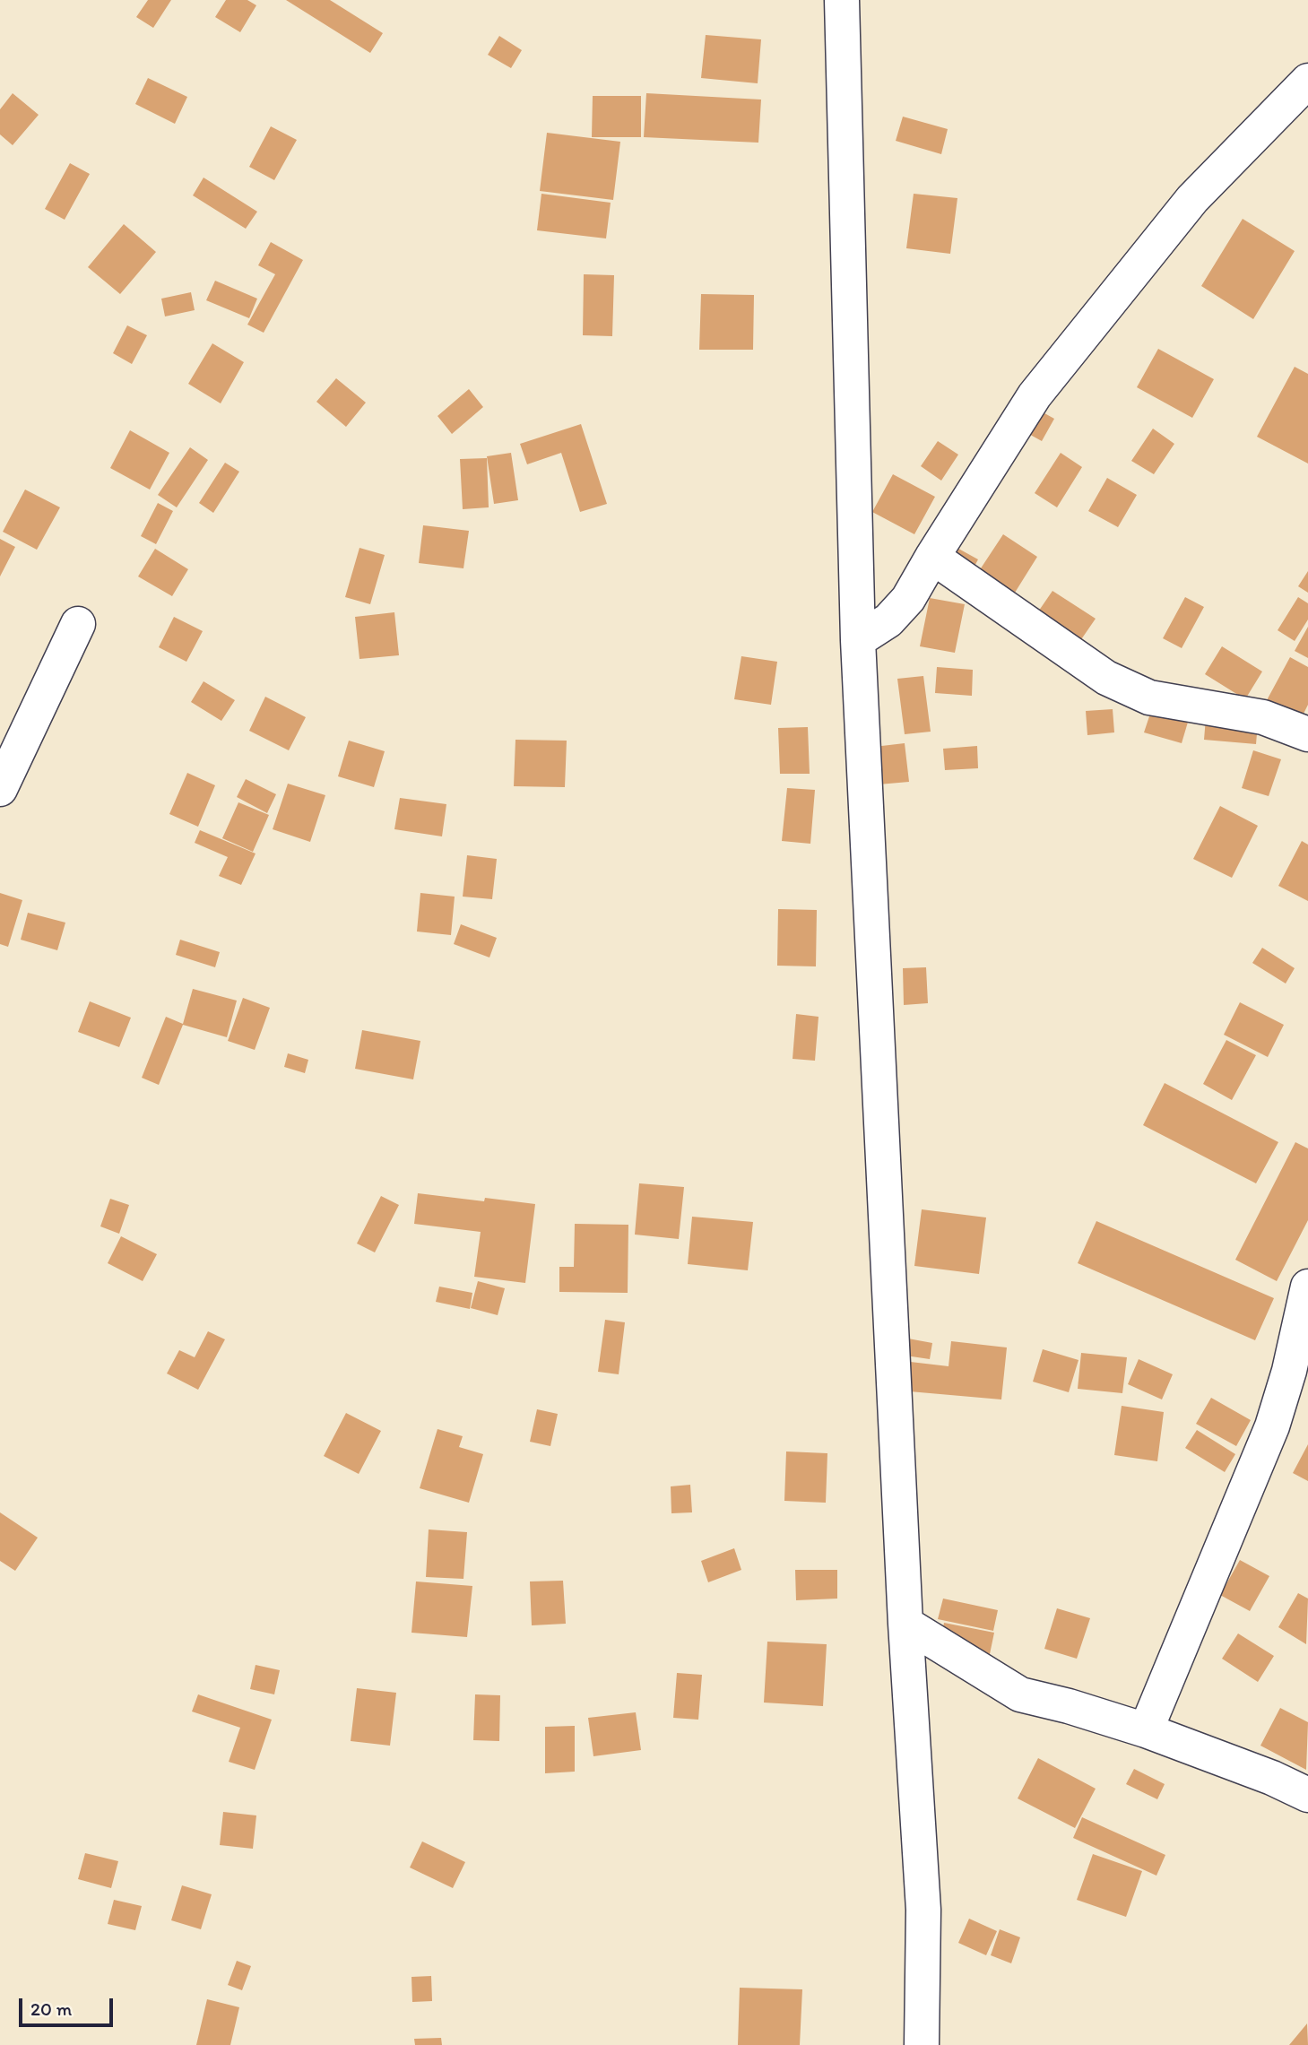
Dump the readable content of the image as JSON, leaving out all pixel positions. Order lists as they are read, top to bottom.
{
  "scale_bar": "20 m"
}
